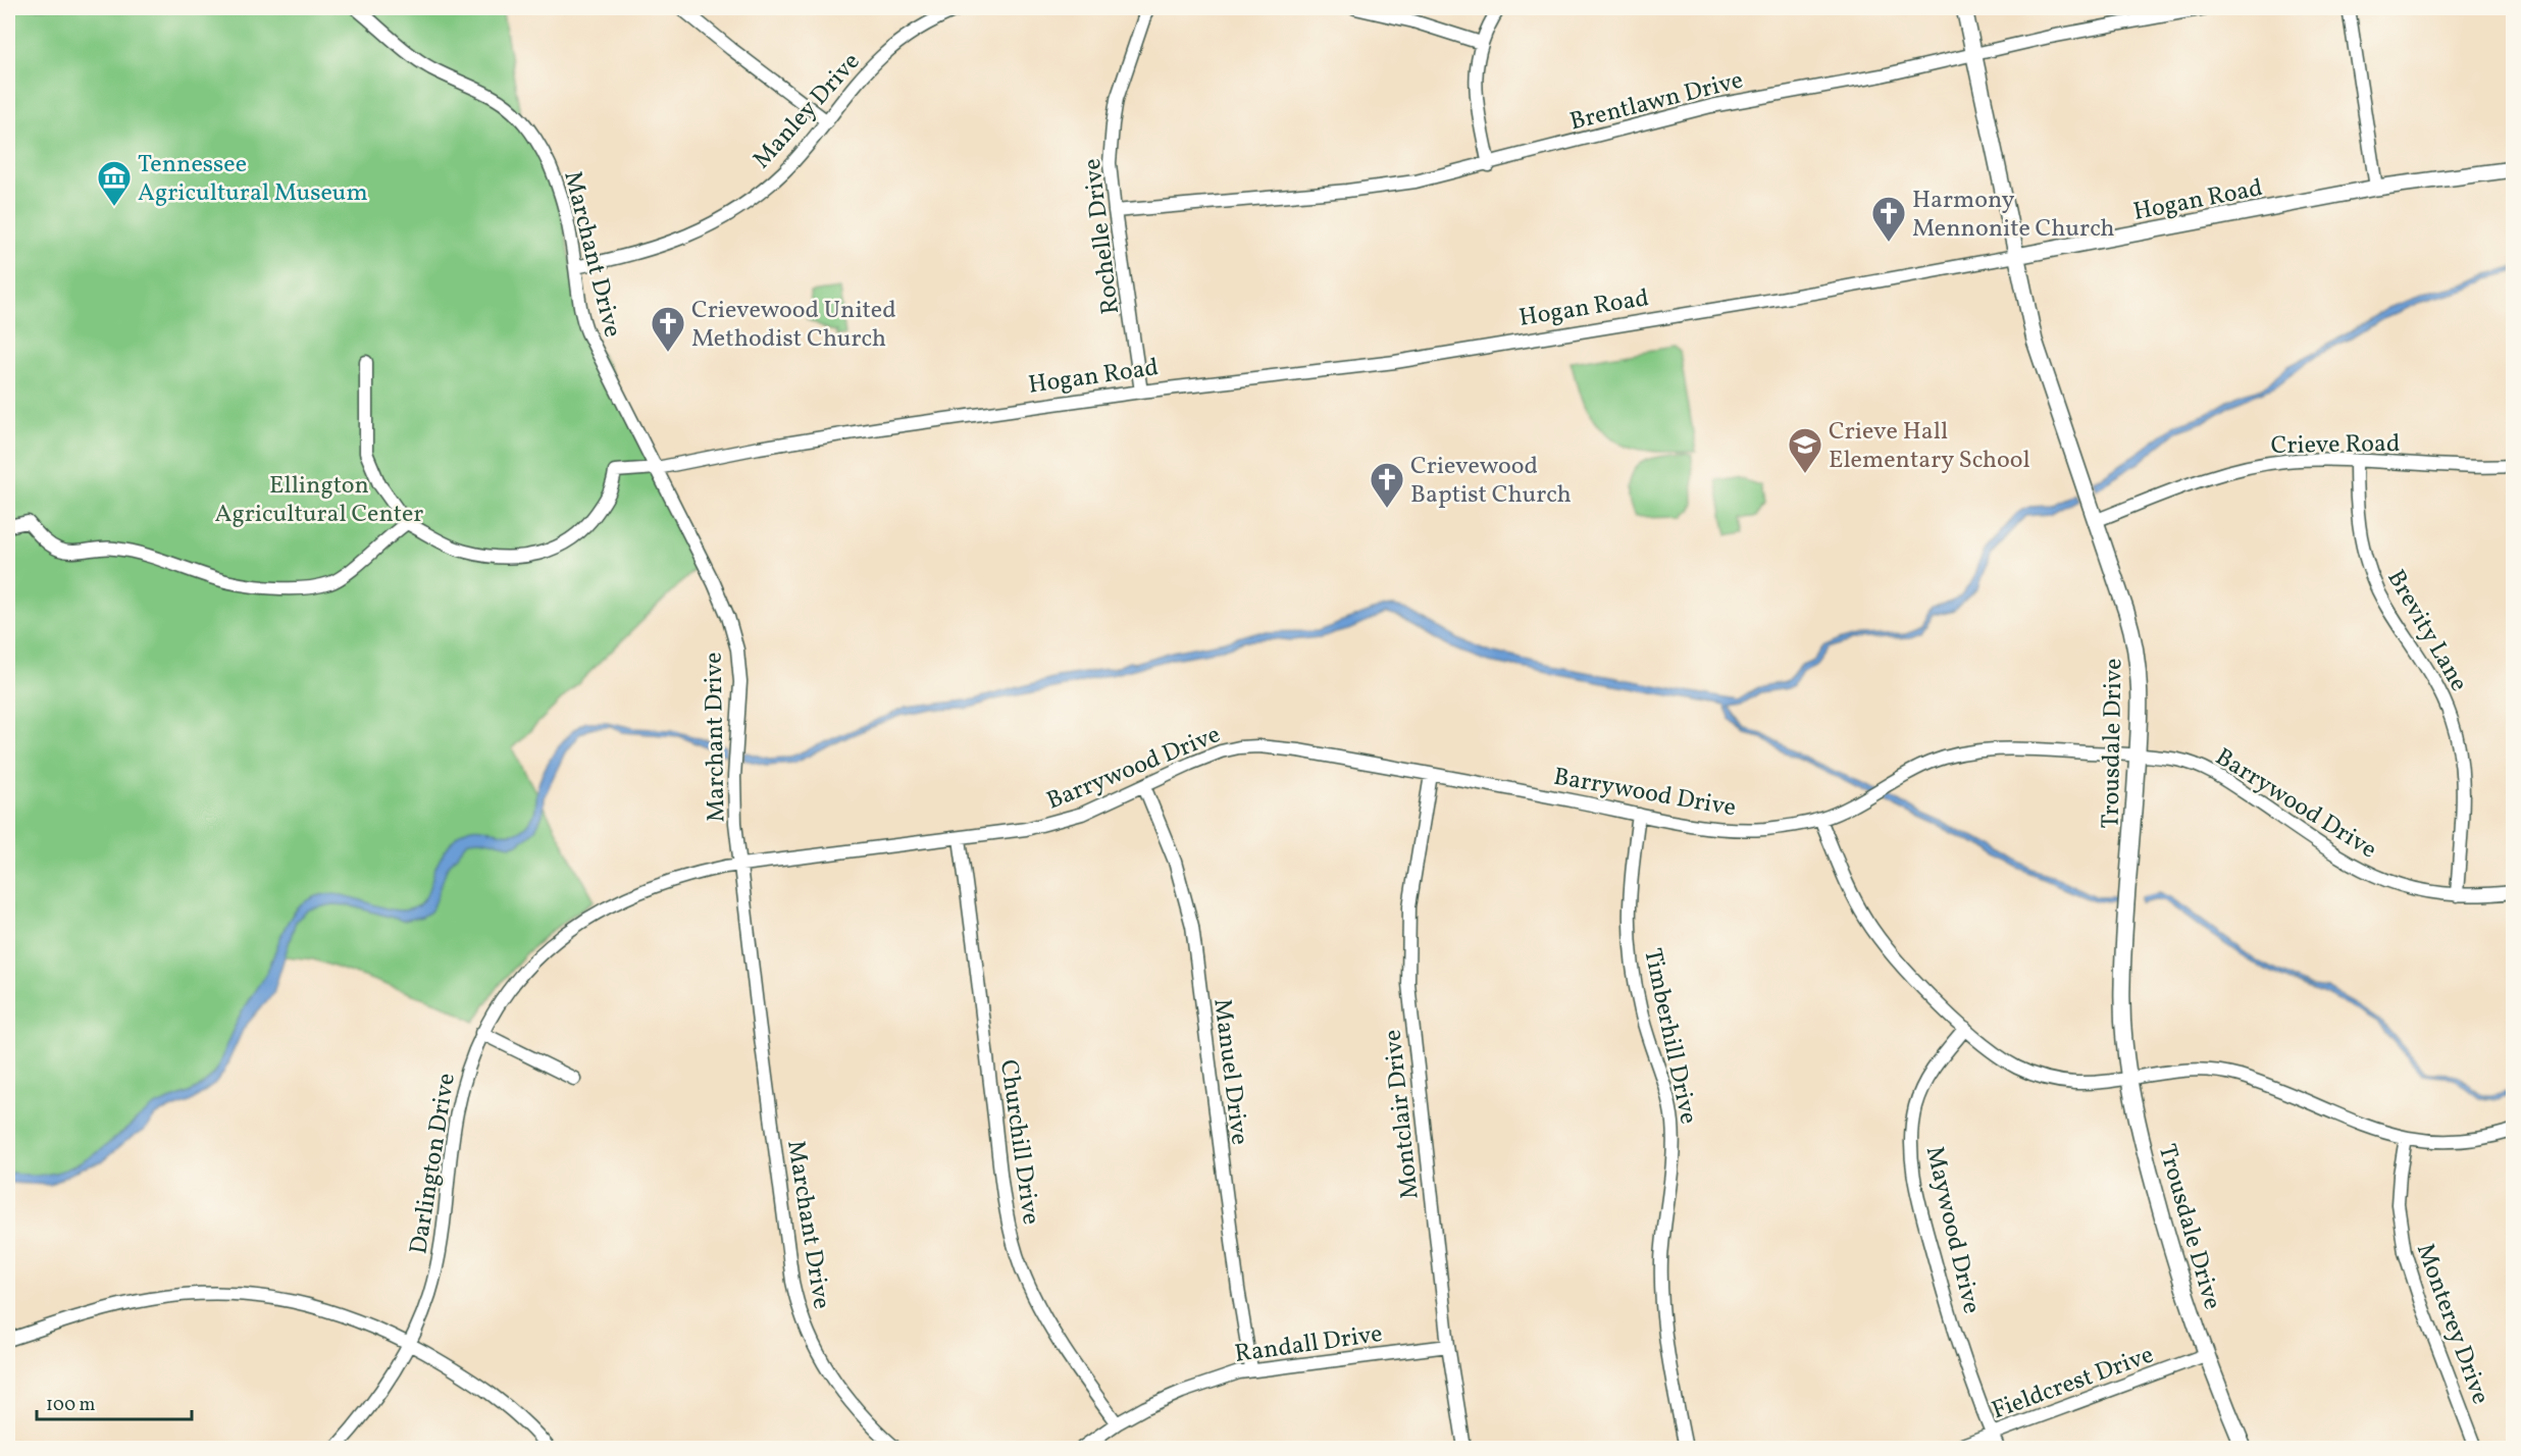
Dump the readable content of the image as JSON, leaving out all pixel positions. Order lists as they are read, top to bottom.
{
  "streets": {
    "street": [
      "Brentlawn Drive",
      "Manley Drive",
      "Hogan Road",
      "Rochelle Drive",
      "Marchant Drive",
      "Crieve Road",
      "Brevity Lane",
      "Trousdale Drive",
      "Barrywood Drive",
      "Timberhill Drive",
      "Manuel Drive",
      "Montclair Drive",
      "Churchill Drive",
      "Darlington Drive",
      "Maywood Drive",
      "Monterey Drive",
      "Randall Drive",
      "Fieldcrest Drive"
    ]
  },
  "crossings": [
    ["Brentlawn Drive", "Rochelle Drive"],
    ["Brentlawn Drive", "Trousdale Drive"],
    ["Manley Drive", "Marchant Drive"],
    ["Hogan Road", "Rochelle Drive"],
    ["Hogan Road", "Marchant Drive"],
    ["Hogan Road", "Trousdale Drive"],
    ["Marchant Drive", "Barrywood Drive"],
    ["Marchant Drive", "Darlington Drive"],
    ["Crieve Road", "Brevity Lane"],
    ["Crieve Road", "Trousdale Drive"],
    ["Brevity Lane", "Barrywood Drive"],
    ["Trousdale Drive", "Barrywood Drive"],
    ["Trousdale Drive", "Fieldcrest Drive"],
    ["Barrywood Drive", "Timberhill Drive"],
    ["Barrywood Drive", "Manuel Drive"],
    ["Barrywood Drive", "Montclair Drive"],
    ["Barrywood Drive", "Churchill Drive"],
    ["Barrywood Drive", "Darlington Drive"],
    ["Manuel Drive", "Randall Drive"],
    ["Montclair Drive", "Randall Drive"],
    ["Churchill Drive", "Randall Drive"],
    ["Maywood Drive", "Fieldcrest Drive"]
  ],
  "parks": ["Ellington Agricultural Center"],
  "places": {
    "museum": ["Tennessee Agricultural Museum"],
    "church": ["Harmony Mennonite Church", "Crievewood United Methodist Church", "Crievewood Baptist Church"],
    "school or university": ["Crieve Hall Elementary School"]
  },
  "scale_bar": "100 m"
}
